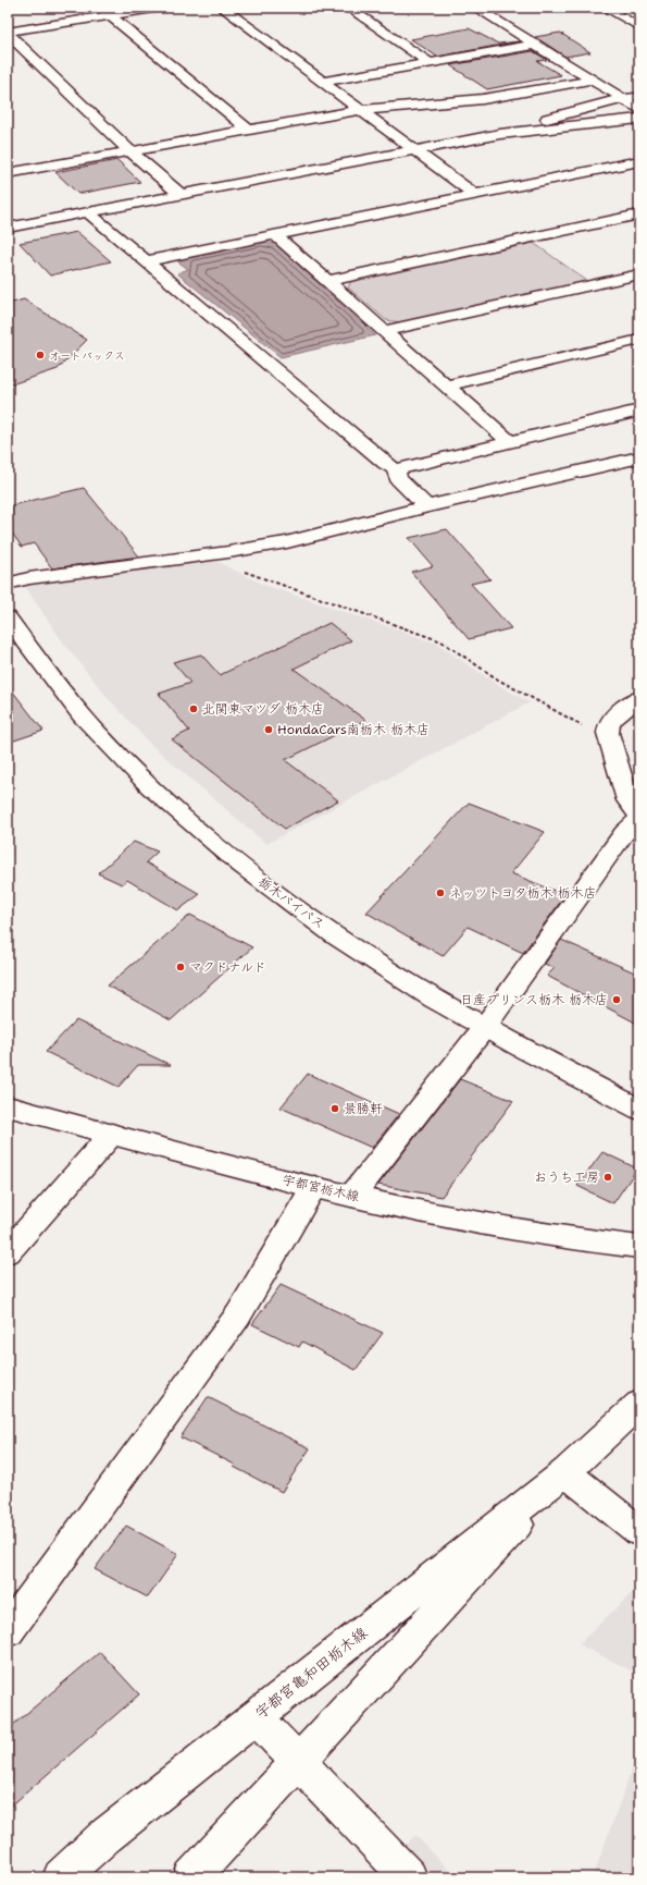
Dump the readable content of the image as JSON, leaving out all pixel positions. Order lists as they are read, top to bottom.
{
  "streets": {
    "street": ["栃木バイパス", "宇都宮栃木線", "宇都宮亀和田栃木線"]
  },
  "places": [
    "オートバックス",
    "北関東マツダ 栃木店",
    "HondaCars南栃木 栃木店",
    "ネッツトヨタ栃木 栃木店",
    "マクドナルド",
    "日産プリンス栃木 栃木店",
    "景勝軒",
    "おうち工房"
  ]
}
